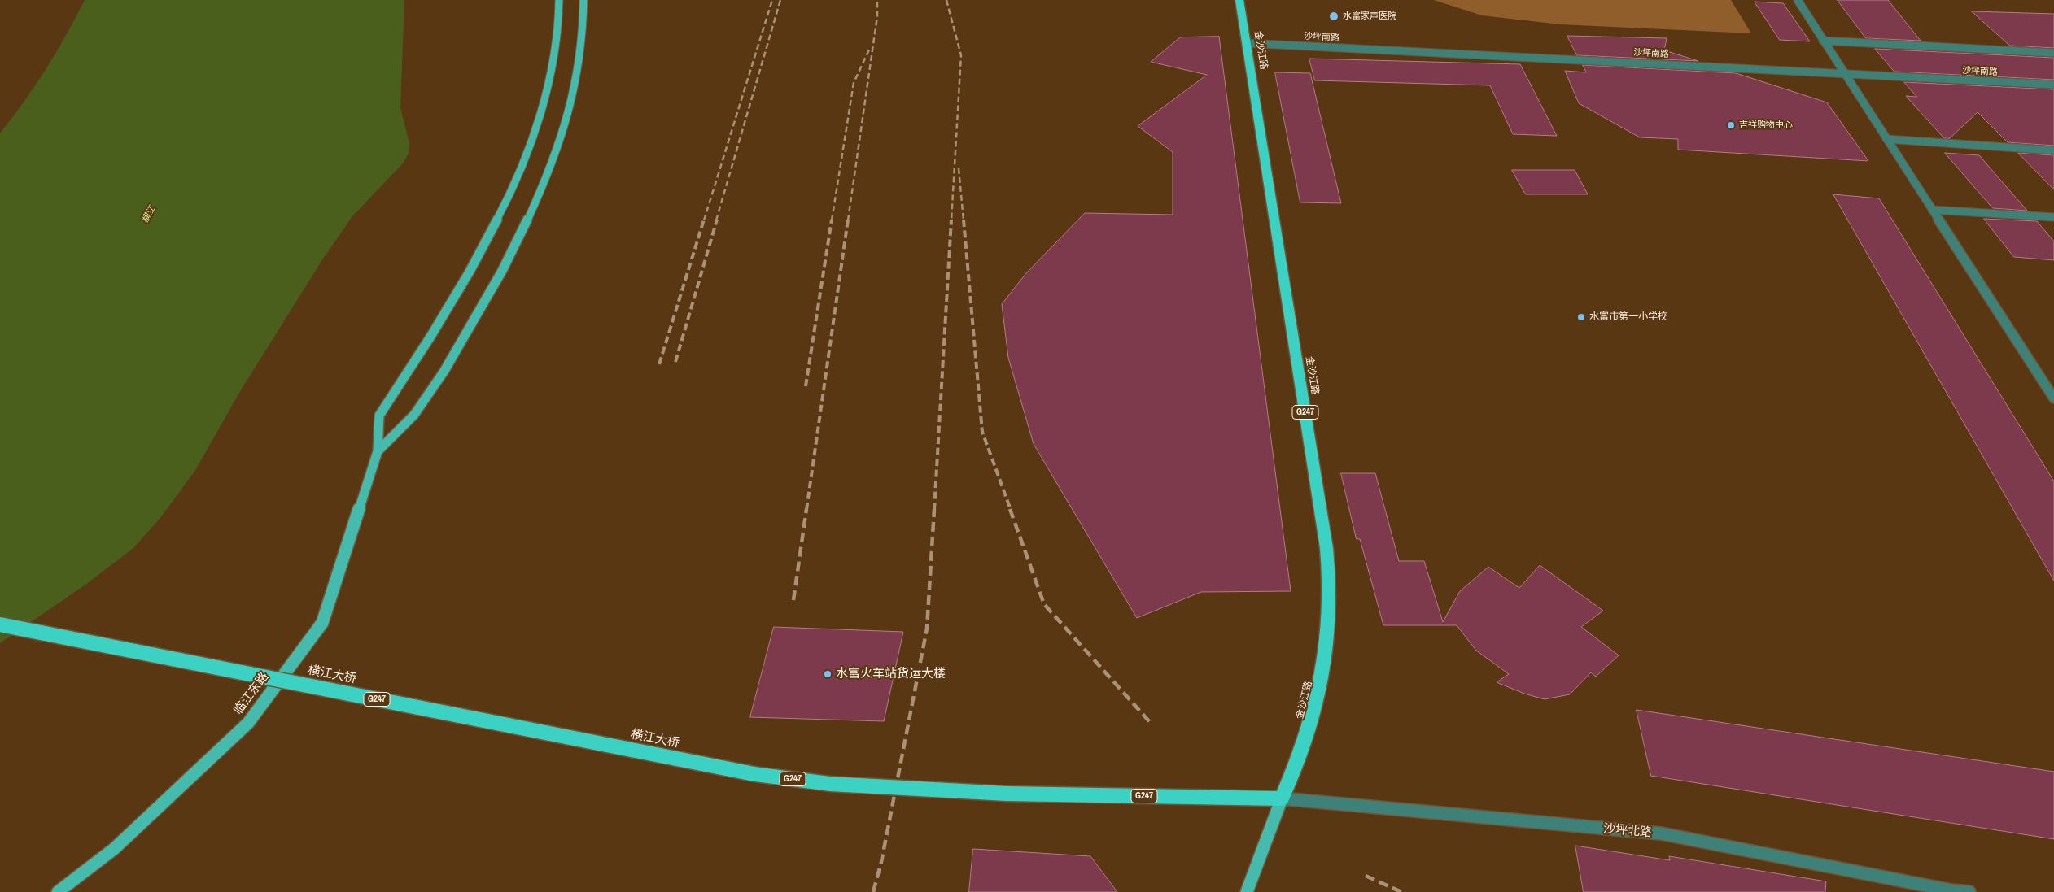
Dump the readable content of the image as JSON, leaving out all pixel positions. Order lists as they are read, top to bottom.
{
  "streets": {
    "highway": ["金沙江路", "G247", "横江大桥"],
    "main road": ["临江东路"],
    "street": ["沙坪南路", "沙坪北路"]
  },
  "crossings": [
    ["沙坪南路", "金沙江路"],
    ["金沙江路", "横江大桥"],
    ["金沙江路", "沙坪北路"],
    ["横江大桥", "沙坪北路"]
  ],
  "water": ["横江"],
  "places": [
    "水富家声医院",
    "吉祥购物中心",
    "水富市第一小学校",
    "水富火车站货运大楼"
  ]
}
